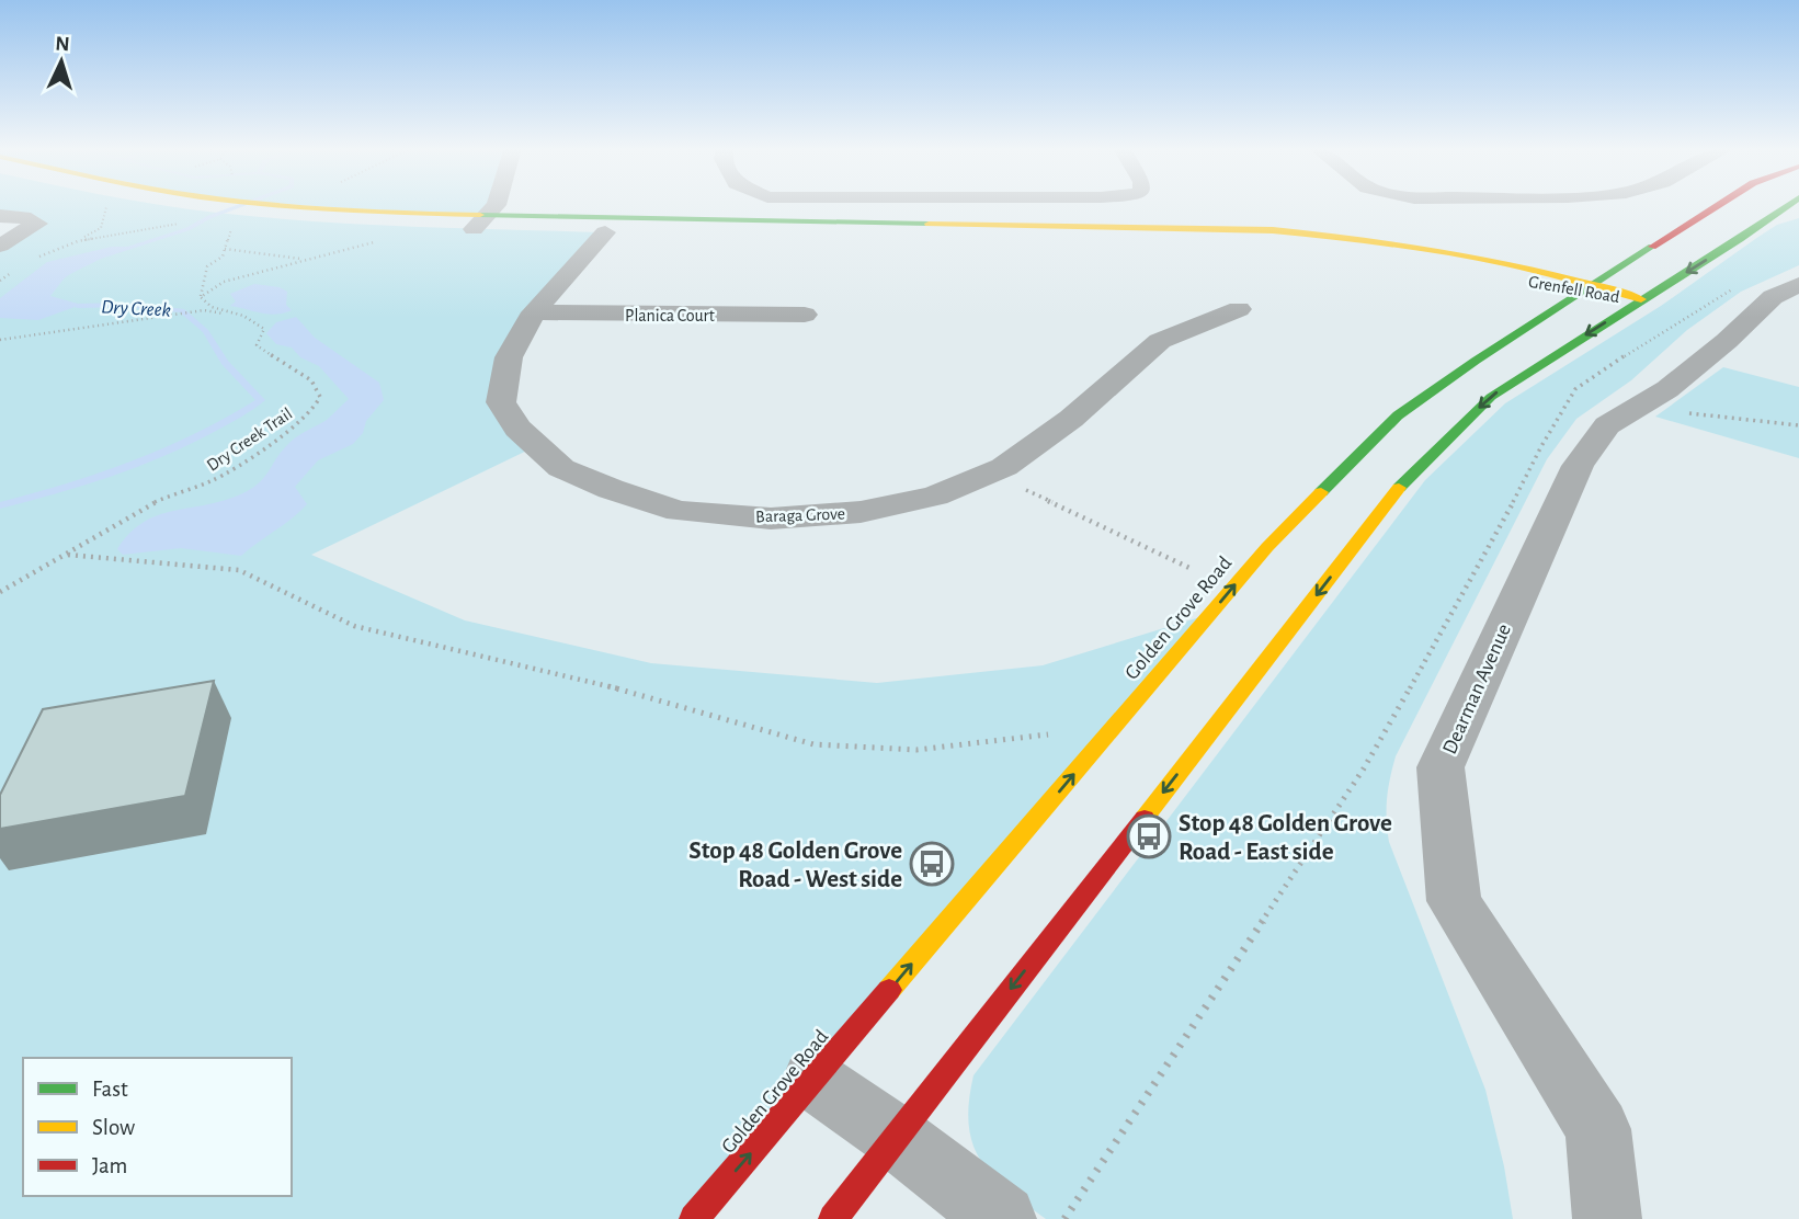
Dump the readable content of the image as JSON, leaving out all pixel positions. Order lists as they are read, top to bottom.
{
  "streets": {
    "main road": ["Grenfell Road", "Golden Grove Road"],
    "street": ["Planica Court", "Baraga Grove", "Dearman Avenue"],
    "path": ["Dry Creek Trail"]
  },
  "crossings": [
    ["Grenfell Road", "Baraga Grove"],
    ["Grenfell Road", "Golden Grove Road"],
    ["Planica Court", "Baraga Grove"]
  ],
  "water": ["Dry Creek"],
  "places": {
    "bus stop": ["Stop 48 Golden Grove Road - East side", "Stop 48 Golden Grove Road - West side"]
  },
  "legend": ["Fast", "Slow", "Jam"],
  "north": "top"
}
